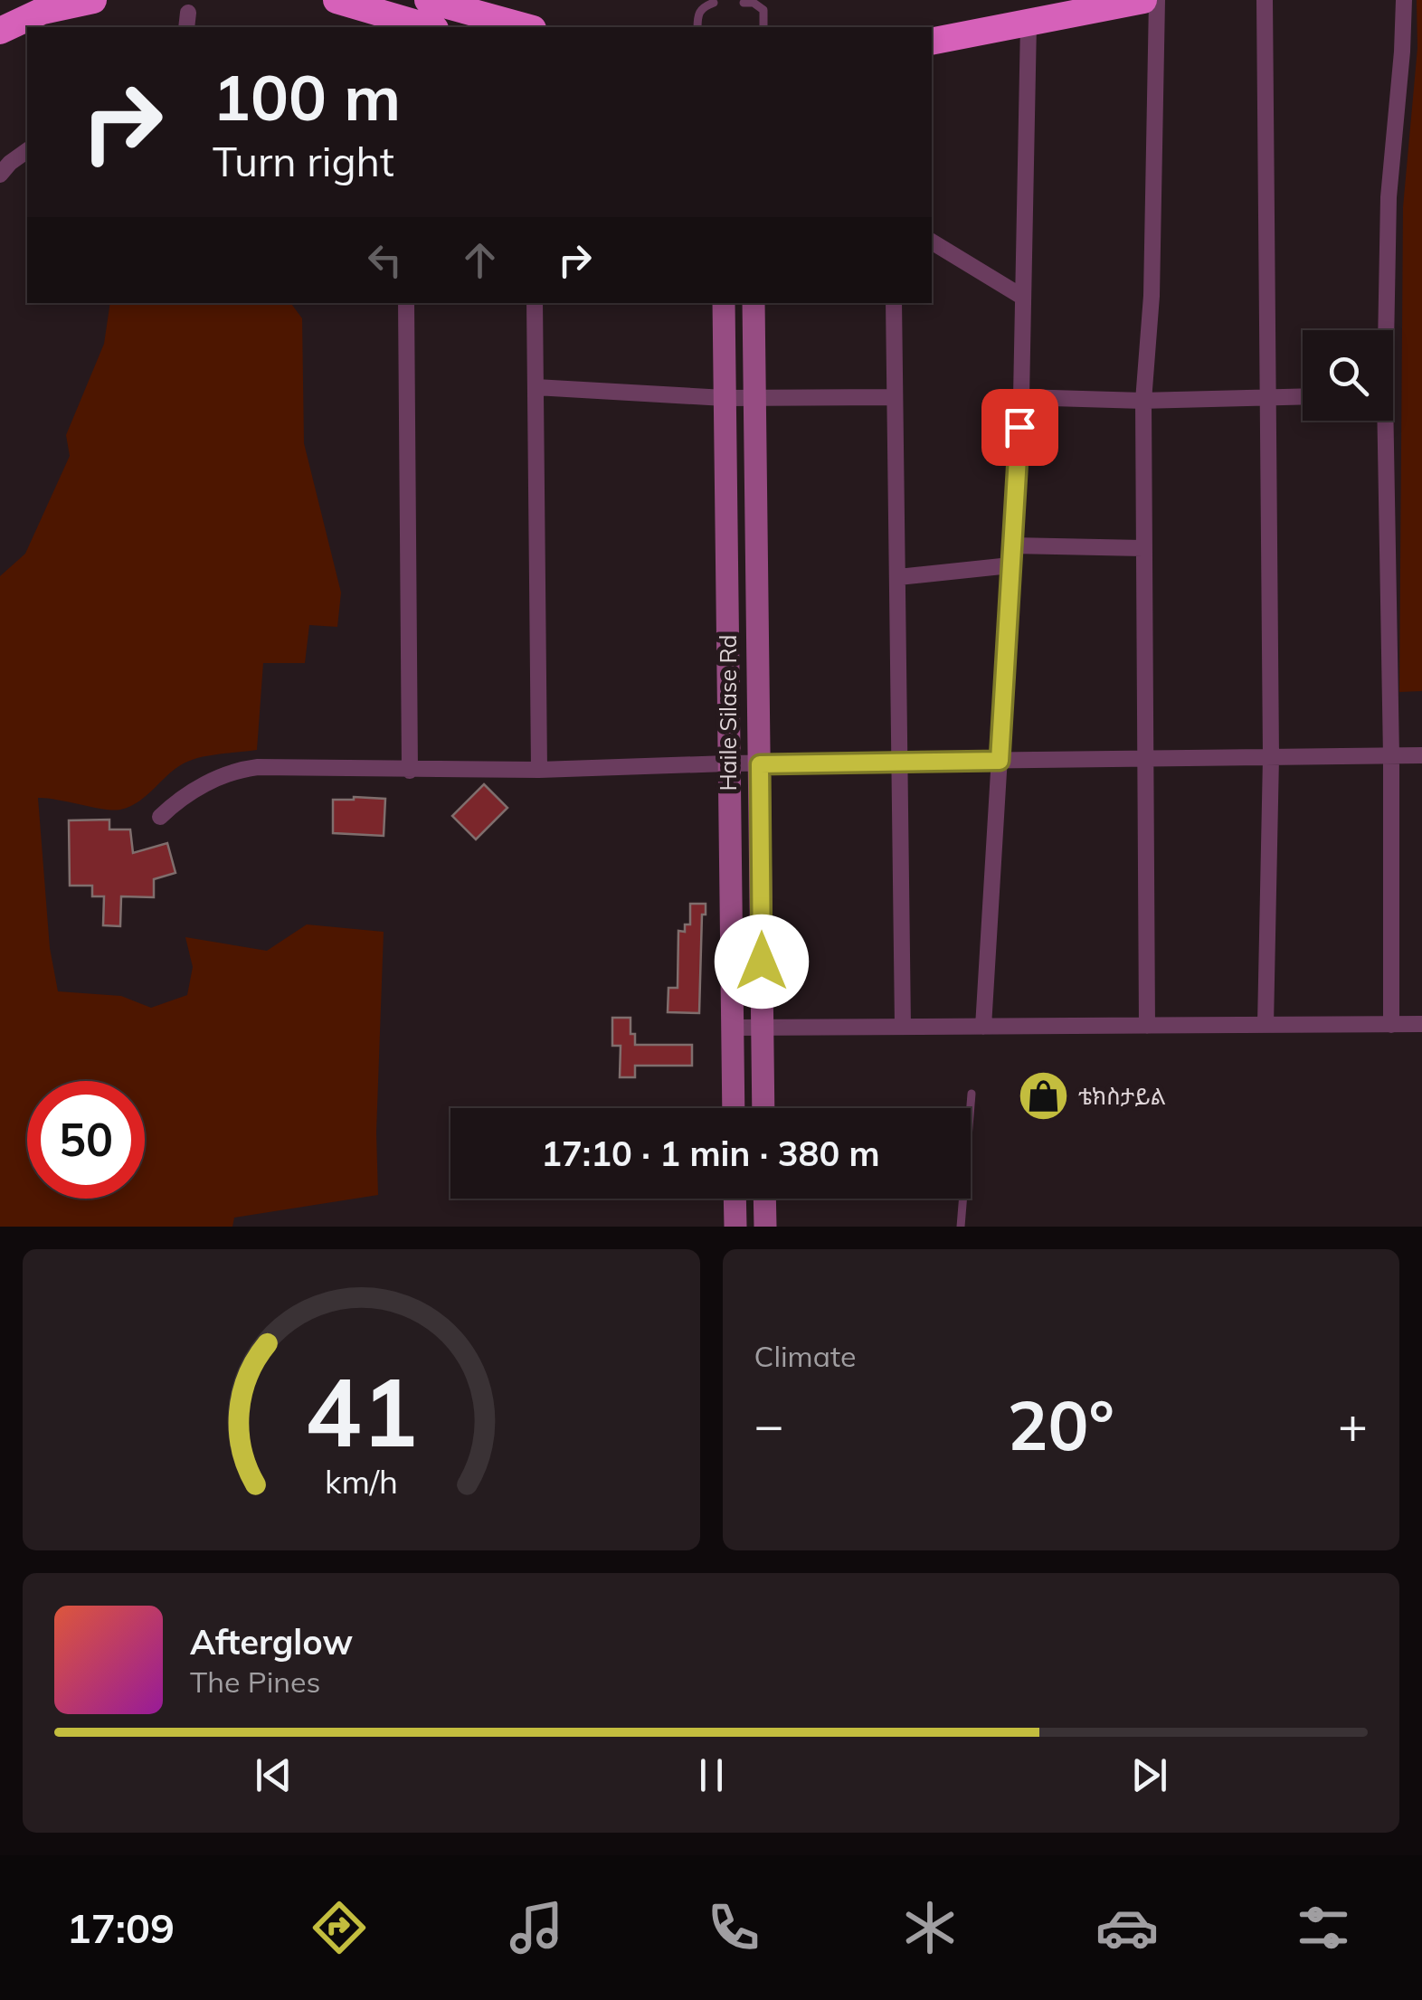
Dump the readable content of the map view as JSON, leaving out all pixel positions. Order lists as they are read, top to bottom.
{
  "streets": {
    "main road": ["Haile Silase Rd"]
  },
  "places": {
    "shop": ["ቴክስታይል"]
  },
  "page": {
    "turn": ["100 m", "Turn right"],
    "limit": "50",
    "trip": "17:10 · 1 min · 380 m",
    "tile": "Climate",
    "heat": ["−", "20°", "+"],
    "song": ["Afterglow", "The Pines"],
    "tabs": "17:09",
    "gauge": ["41", "km/h"]
  }
}
